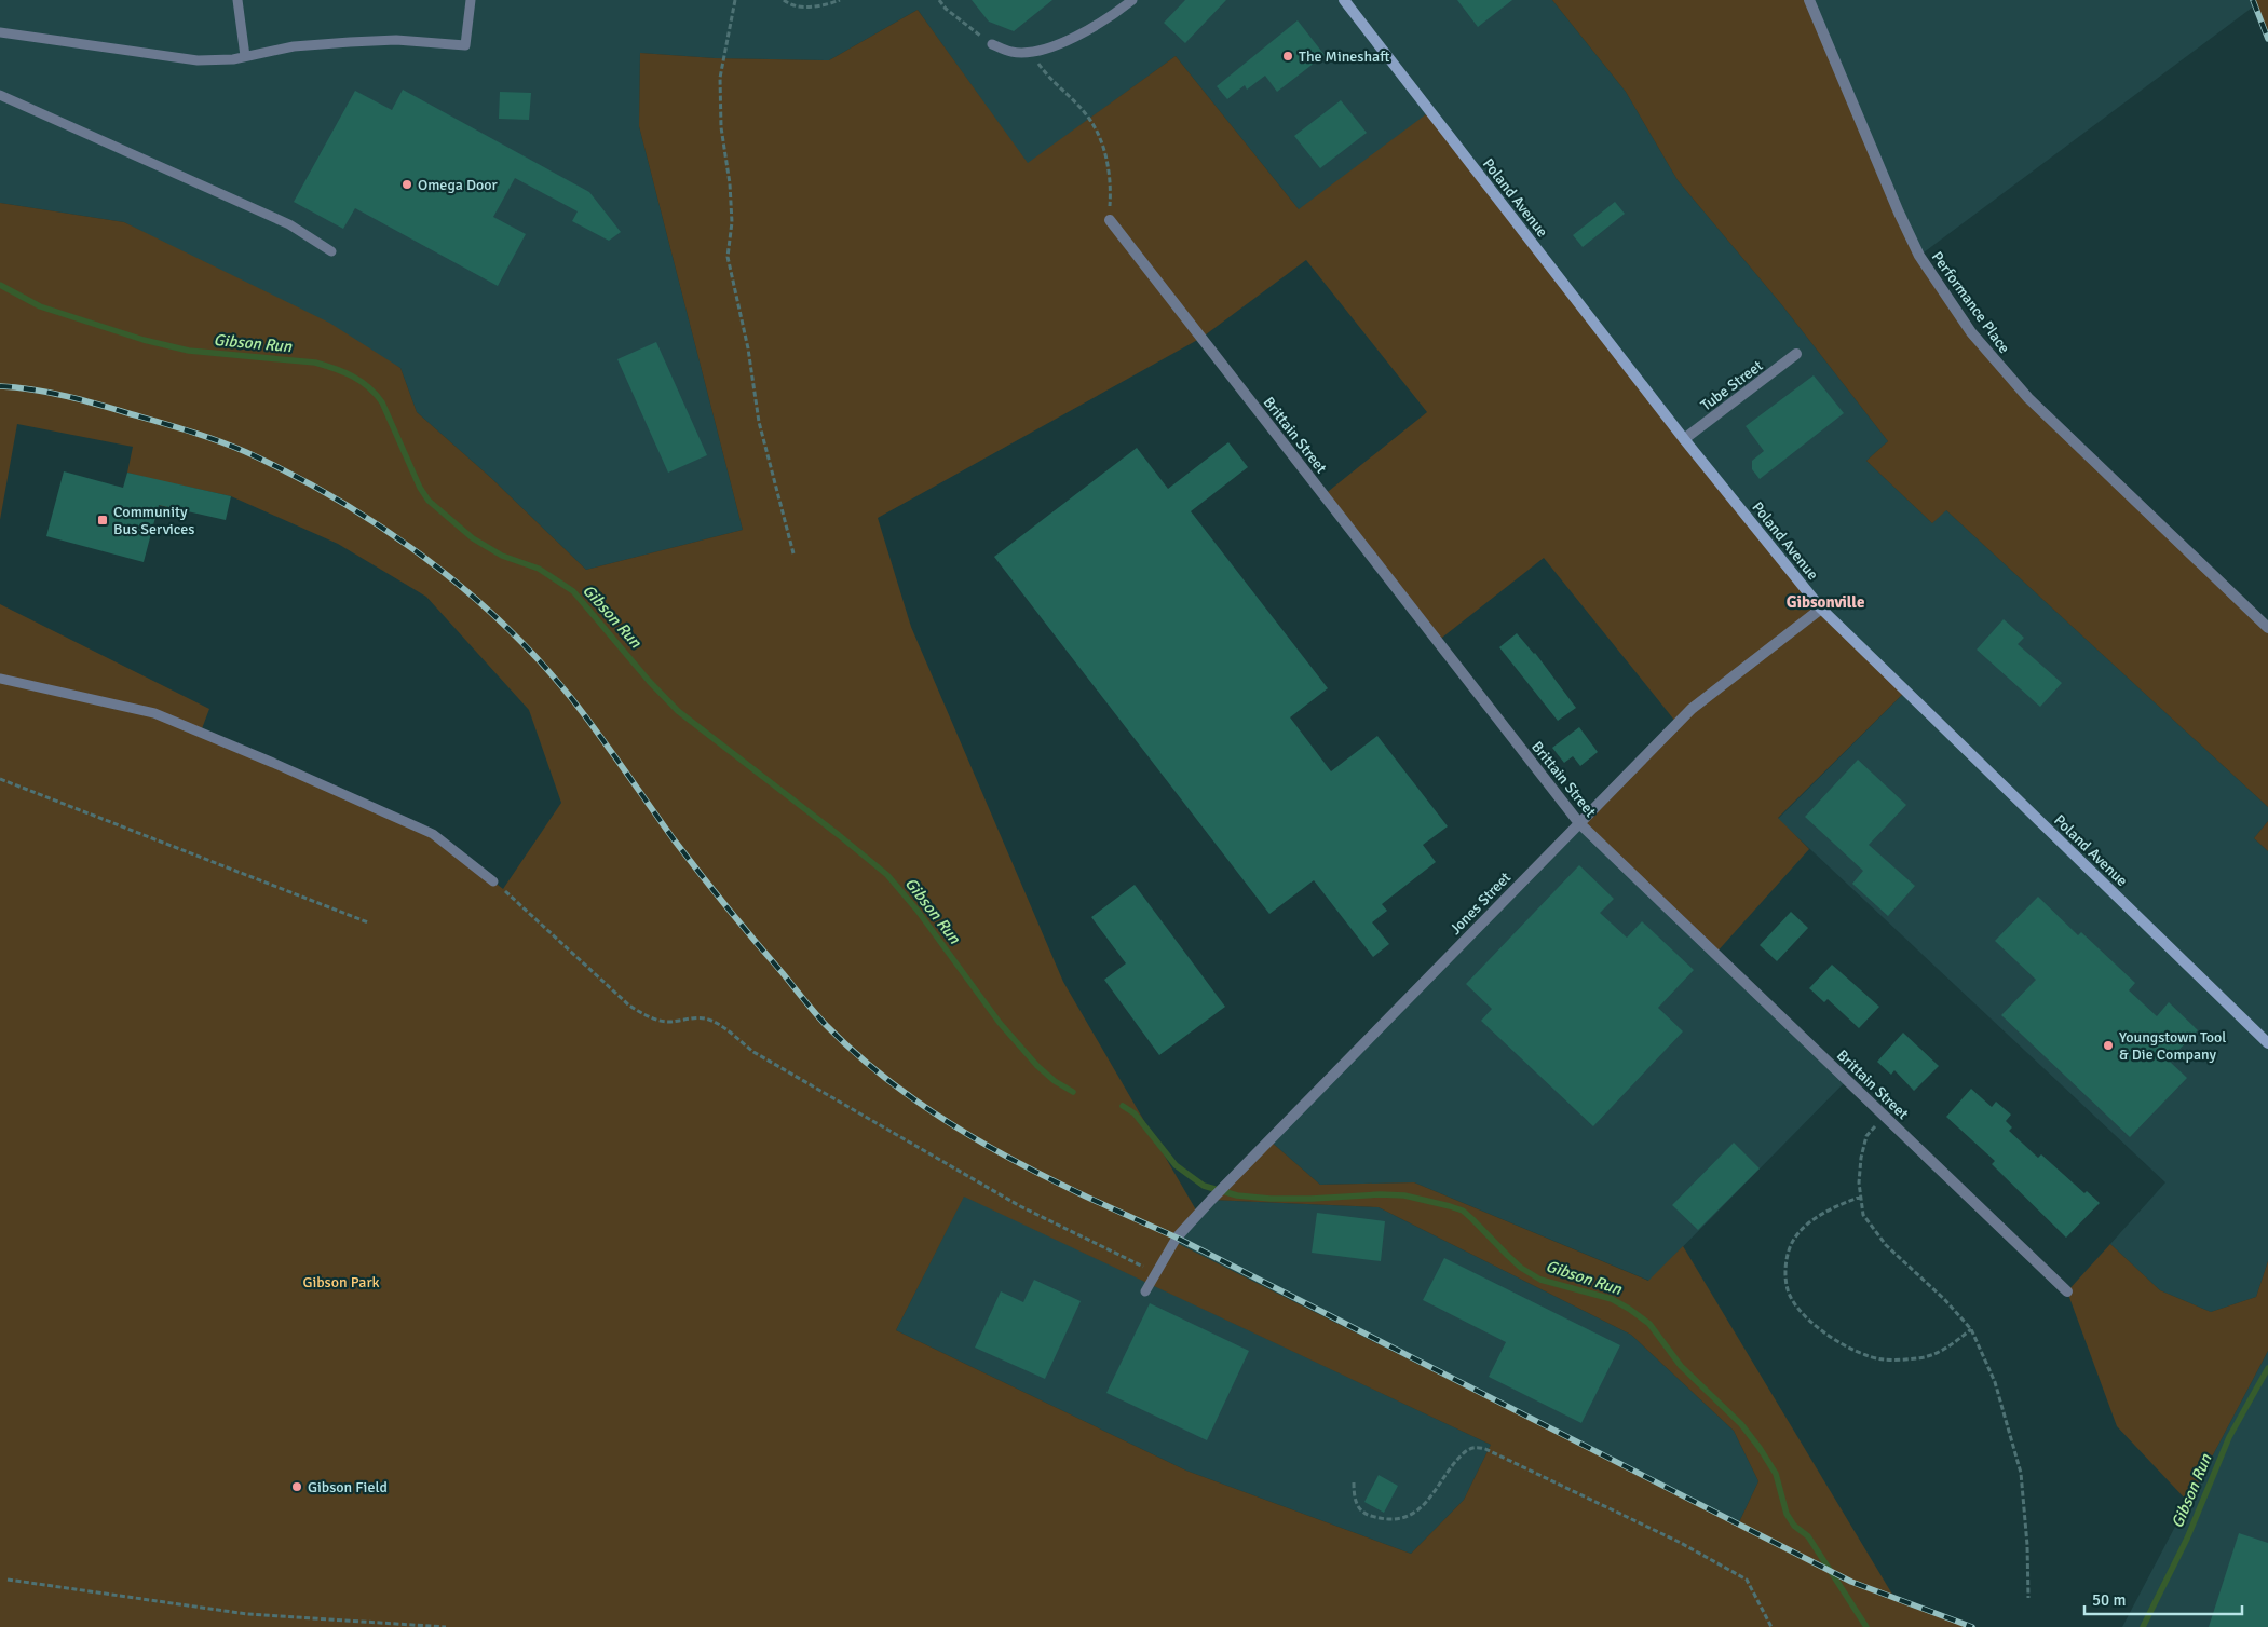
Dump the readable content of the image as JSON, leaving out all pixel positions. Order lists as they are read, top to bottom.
{
  "streets": {
    "main road": ["Poland Avenue"],
    "street": [
      "Performance Place",
      "Tube Street",
      "Brittain Street",
      "Jones Street"
    ]
  },
  "crossings": [
    ["Poland Avenue", "Tube Street"],
    ["Poland Avenue", "Jones Street"],
    ["Brittain Street", "Jones Street"]
  ],
  "districts": ["Gibsonville"],
  "water": ["Gibson Run"],
  "parks": ["Gibson Park"],
  "places": {
    "other": [
      "The Mineshaft",
      "Omega Door",
      "Youngstown Tool & Die Company",
      "Gibson Field"
    ],
    "transit": ["Community Bus Services"]
  },
  "scale_bar": "50 m"
}
